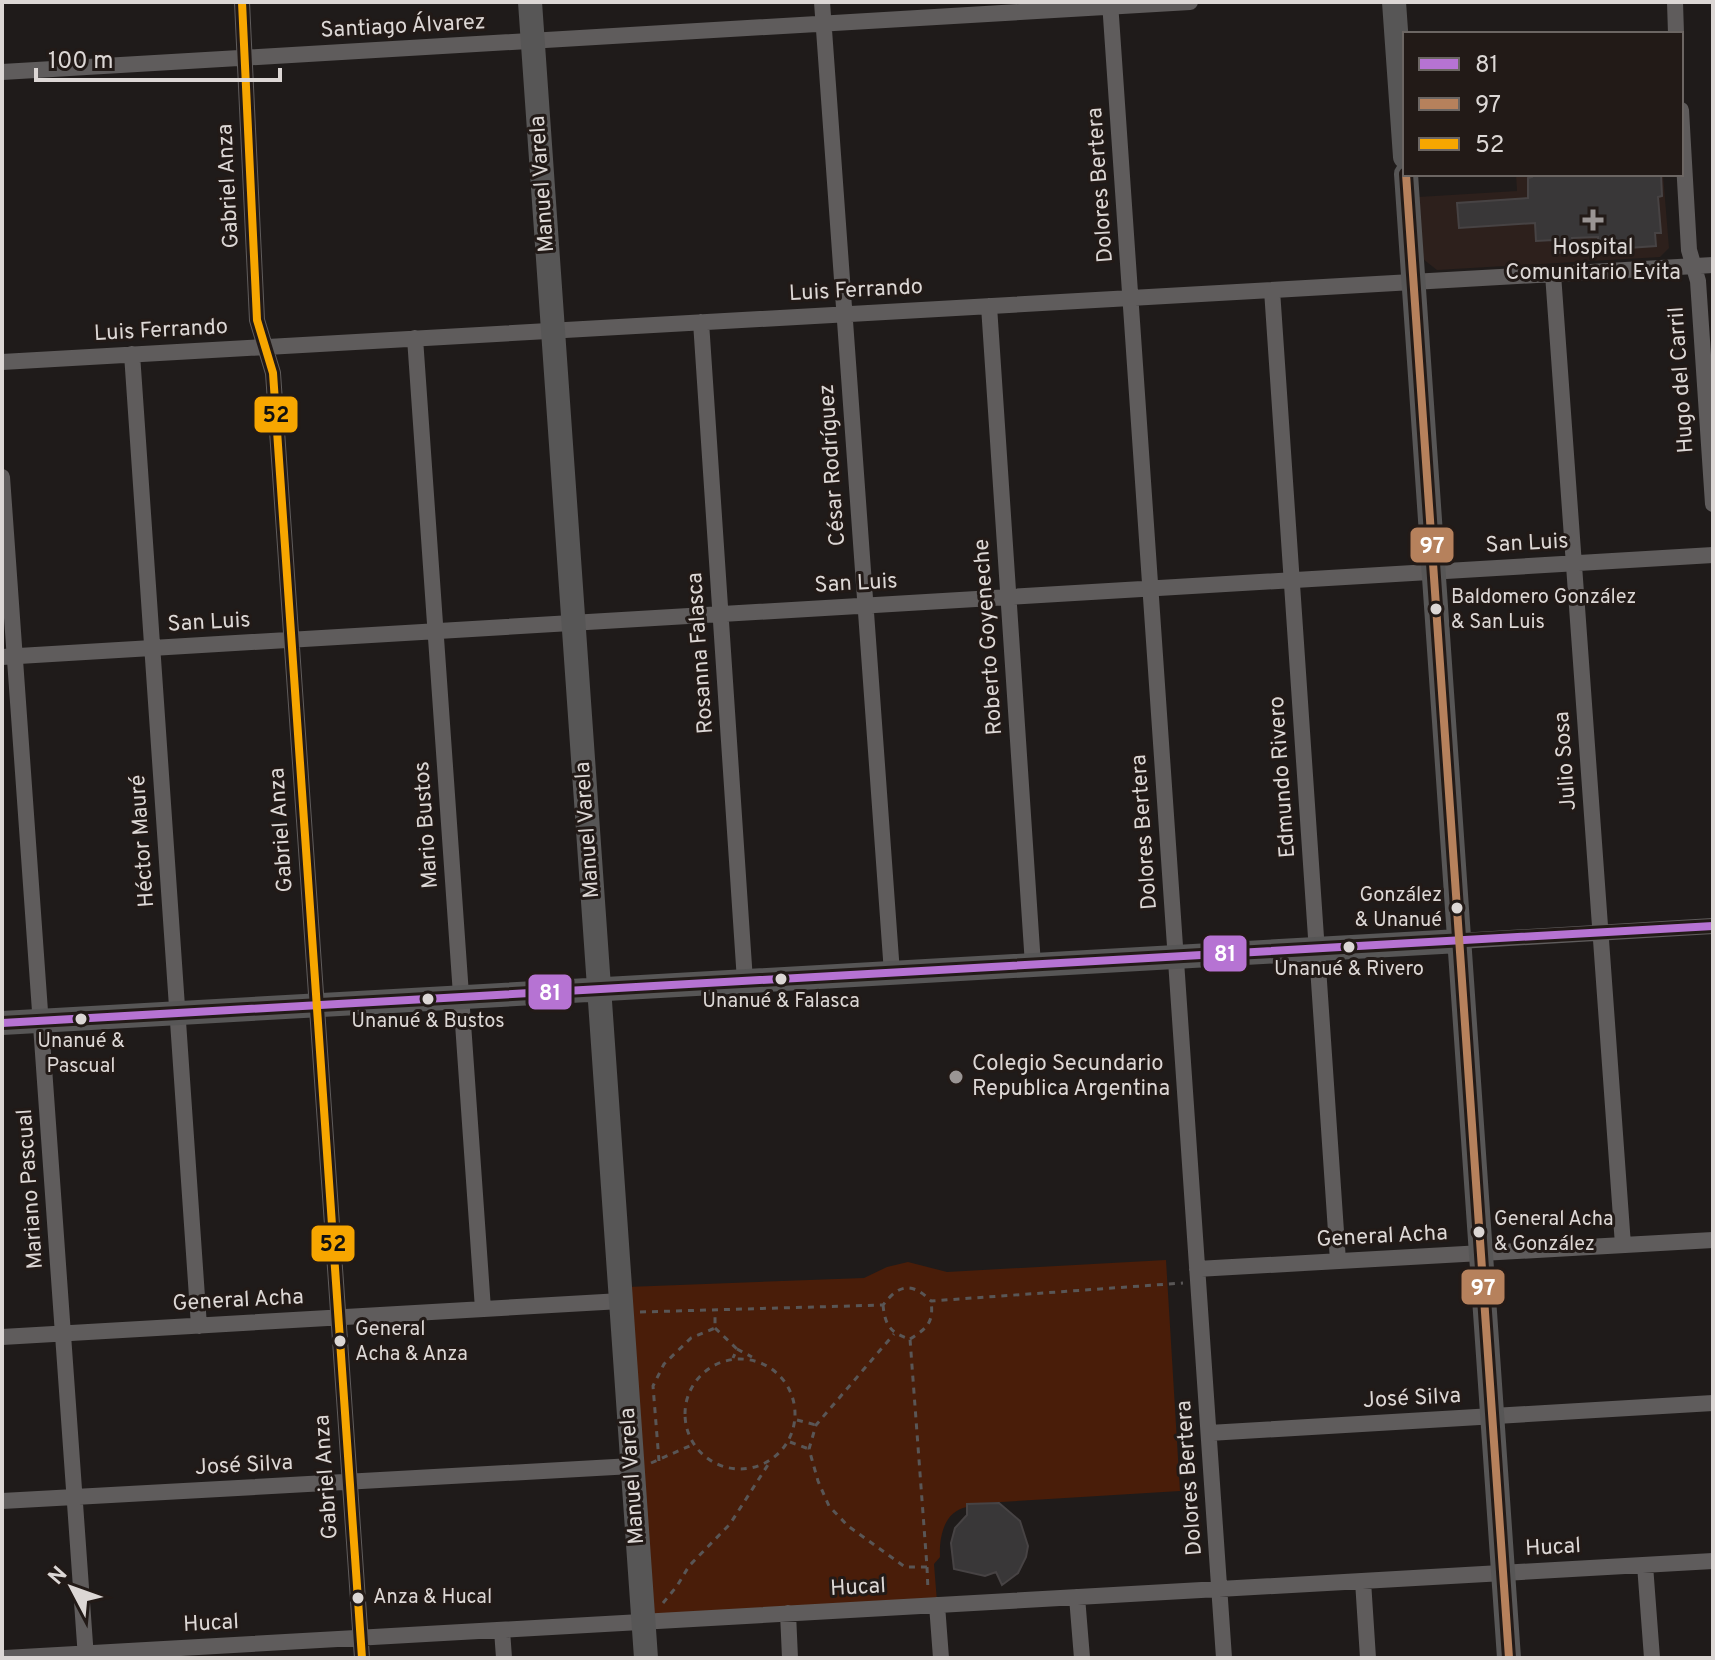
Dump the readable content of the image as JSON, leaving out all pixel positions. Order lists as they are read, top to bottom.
{
  "streets": {
    "street": [
      "Santiago Álvarez",
      "Manuel Varela",
      "Dolores Bertera",
      "Gabriel Anza",
      "Luis Ferrando",
      "Hugo del Carril",
      "César Rodríguez",
      "San Luis",
      "Roberto Goyeneche",
      "Rosanna Falasca",
      "Julio Sosa",
      "Edmundo Rivero",
      "Mario Bustos",
      "Héctor Mauré",
      "Mariano Pascual",
      "General Acha",
      "José Silva",
      "Hucal"
    ]
  },
  "crossings": [
    ["Santiago Álvarez", "Manuel Varela"],
    ["Santiago Álvarez", "Dolores Bertera"],
    ["Santiago Álvarez", "Gabriel Anza"],
    ["Santiago Álvarez", "César Rodríguez"],
    ["Manuel Varela", "Luis Ferrando"],
    ["Manuel Varela", "San Luis"],
    ["Manuel Varela", "General Acha"],
    ["Manuel Varela", "José Silva"],
    ["Manuel Varela", "Hucal"],
    ["Dolores Bertera", "Luis Ferrando"],
    ["Dolores Bertera", "San Luis"],
    ["Dolores Bertera", "General Acha"],
    ["Dolores Bertera", "José Silva"],
    ["Dolores Bertera", "Hucal"],
    ["Gabriel Anza", "Luis Ferrando"],
    ["Gabriel Anza", "San Luis"],
    ["Gabriel Anza", "General Acha"],
    ["Gabriel Anza", "José Silva"],
    ["Gabriel Anza", "Hucal"],
    ["Luis Ferrando", "Hugo del Carril"],
    ["Luis Ferrando", "César Rodríguez"],
    ["Luis Ferrando", "Roberto Goyeneche"],
    ["Luis Ferrando", "Rosanna Falasca"],
    ["Luis Ferrando", "Julio Sosa"],
    ["Luis Ferrando", "Edmundo Rivero"],
    ["Luis Ferrando", "Mario Bustos"],
    ["Luis Ferrando", "Héctor Mauré"],
    ["César Rodríguez", "San Luis"],
    ["San Luis", "Roberto Goyeneche"],
    ["San Luis", "Rosanna Falasca"],
    ["San Luis", "Julio Sosa"],
    ["San Luis", "Edmundo Rivero"],
    ["San Luis", "Mario Bustos"],
    ["San Luis", "Héctor Mauré"],
    ["San Luis", "Mariano Pascual"],
    ["Julio Sosa", "General Acha"],
    ["Edmundo Rivero", "General Acha"],
    ["Mario Bustos", "General Acha"],
    ["Héctor Mauré", "General Acha"],
    ["Mariano Pascual", "General Acha"],
    ["Mariano Pascual", "José Silva"],
    ["Mariano Pascual", "Hucal"]
  ],
  "places": {
    "health": ["Hospital Comunitario Evita"],
    "other": [
      "Baldomero González & San Luis",
      "González & Unanué",
      "Unanué & Rivero",
      "Unanué & Falasca",
      "Unanué & Bustos",
      "Unanué & Pascual",
      "Colegio Secundario Republica Argentina",
      "General Acha & González",
      "General Acha & Anza",
      "Anza & Hucal"
    ]
  },
  "lines": ["transit line 52", "transit line 97", "transit line 81"],
  "legend": ["81", "97", "52"],
  "scale_bar": "100 m",
  "north": "top left"
}
